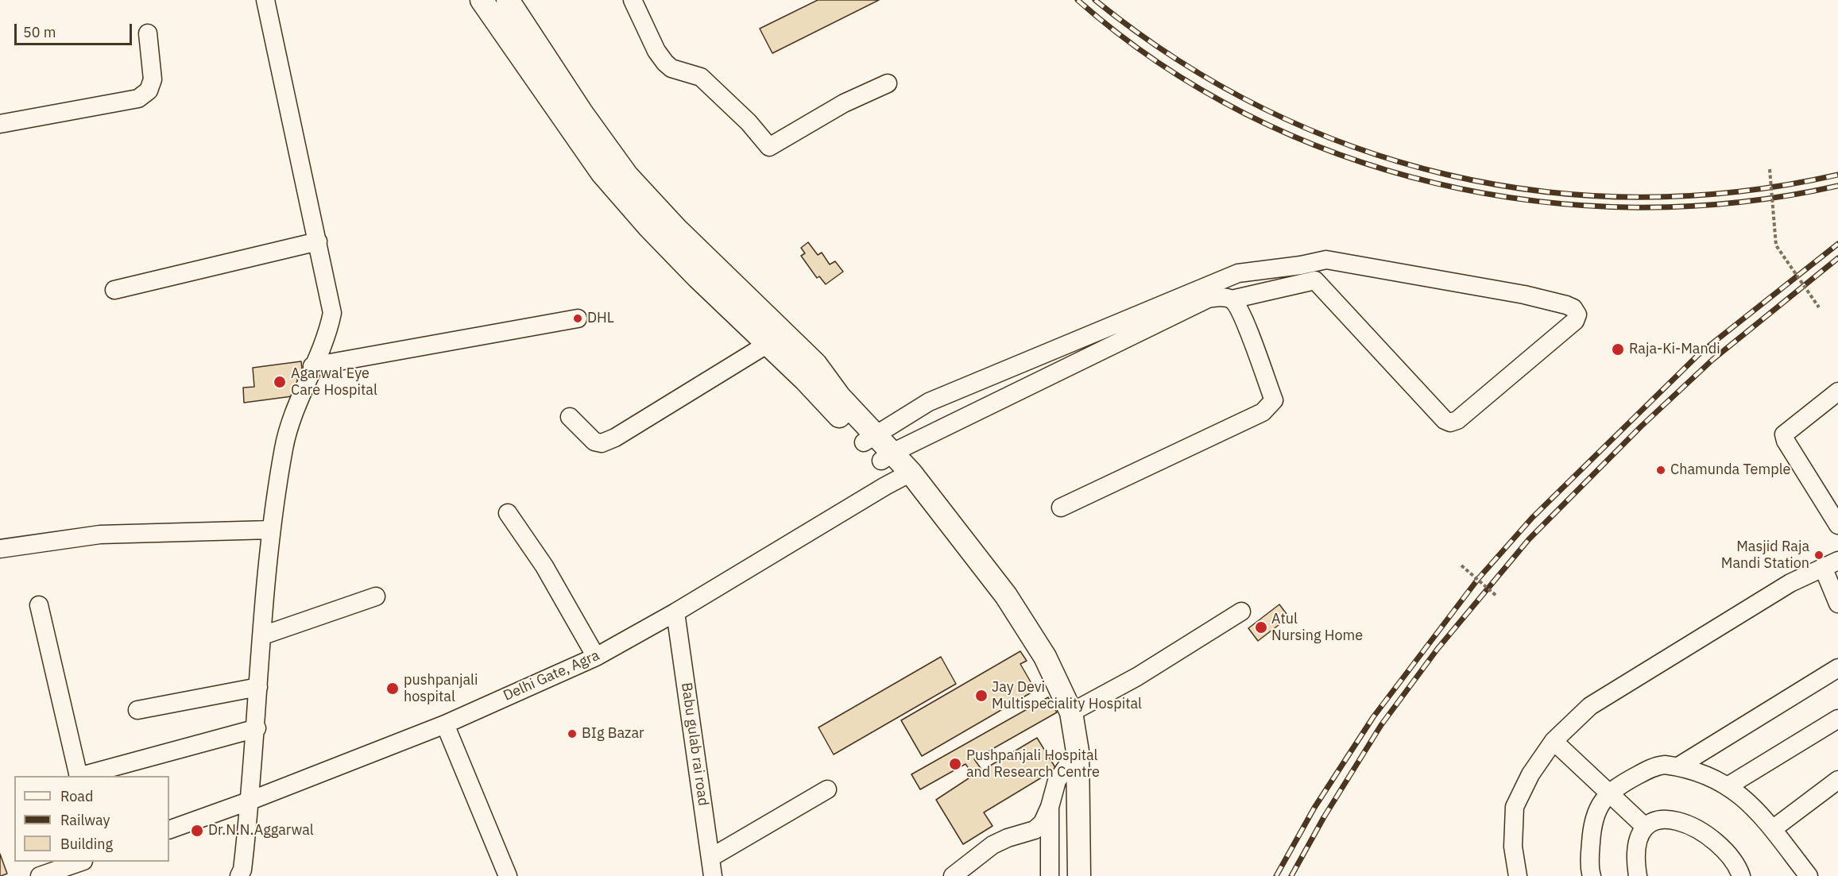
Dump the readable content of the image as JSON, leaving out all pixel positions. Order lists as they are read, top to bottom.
{
  "streets": {
    "street": ["Delhi Gate, Agra", "Babu gulab rai road"]
  },
  "crossings": [
    ["Delhi Gate, Agra", "Babu gulab rai road"]
  ],
  "places": [
    "DHL",
    "Raja-Ki-Mandi",
    "Agarwal Eye Care Hospital",
    "Chamunda Temple",
    "Masjid Raja Mandi Station",
    "Atul Nursing Home",
    "pushpanjali hospital",
    "Jay Devi Multispeciality Hospital",
    "BIg Bazar",
    "Pushpanjali Hospital and Research Centre",
    "Dr.N.N.Aggarwal"
  ],
  "legend": ["Road", "Railway", "Building"],
  "scale_bar": "50 m"
}
